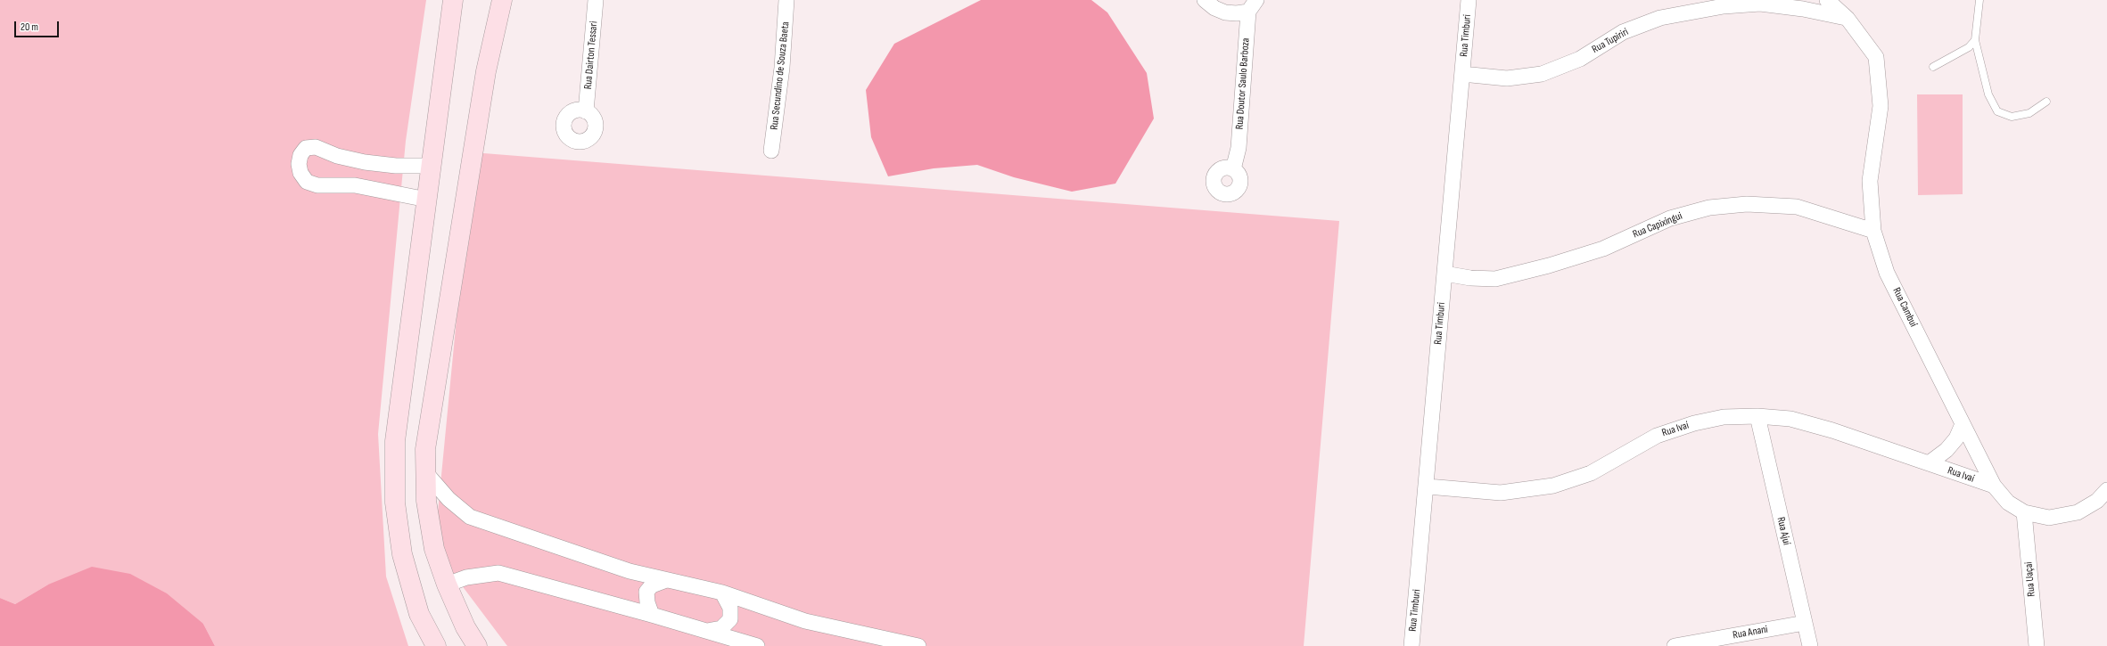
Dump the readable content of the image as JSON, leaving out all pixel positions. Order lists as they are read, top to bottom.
{
  "streets": {
    "street": [
      "Rua Timburi",
      "Rua Tupiriri",
      "Rua Dairton Tessari",
      "Rua Secundino de Souza Baeta",
      "Rua Doutor Saulo Barboza",
      "Rua Capixingui",
      "Rua Cambuí",
      "Rua Ivaí",
      "Rua Ajuí",
      "Rua Uaçai",
      "Rua Anani"
    ]
  },
  "crossings": [
    ["Rua Timburi", "Rua Tupiriri"],
    ["Rua Timburi", "Rua Capixingui"],
    ["Rua Timburi", "Rua Ivaí"],
    ["Rua Tupiriri", "Rua Cambuí"],
    ["Rua Capixingui", "Rua Cambuí"],
    ["Rua Cambuí", "Rua Ivaí"],
    ["Rua Cambuí", "Rua Uaçai"],
    ["Rua Ivaí", "Rua Ajuí"],
    ["Rua Ajuí", "Rua Anani"]
  ],
  "scale_bar": "20 m"
}
